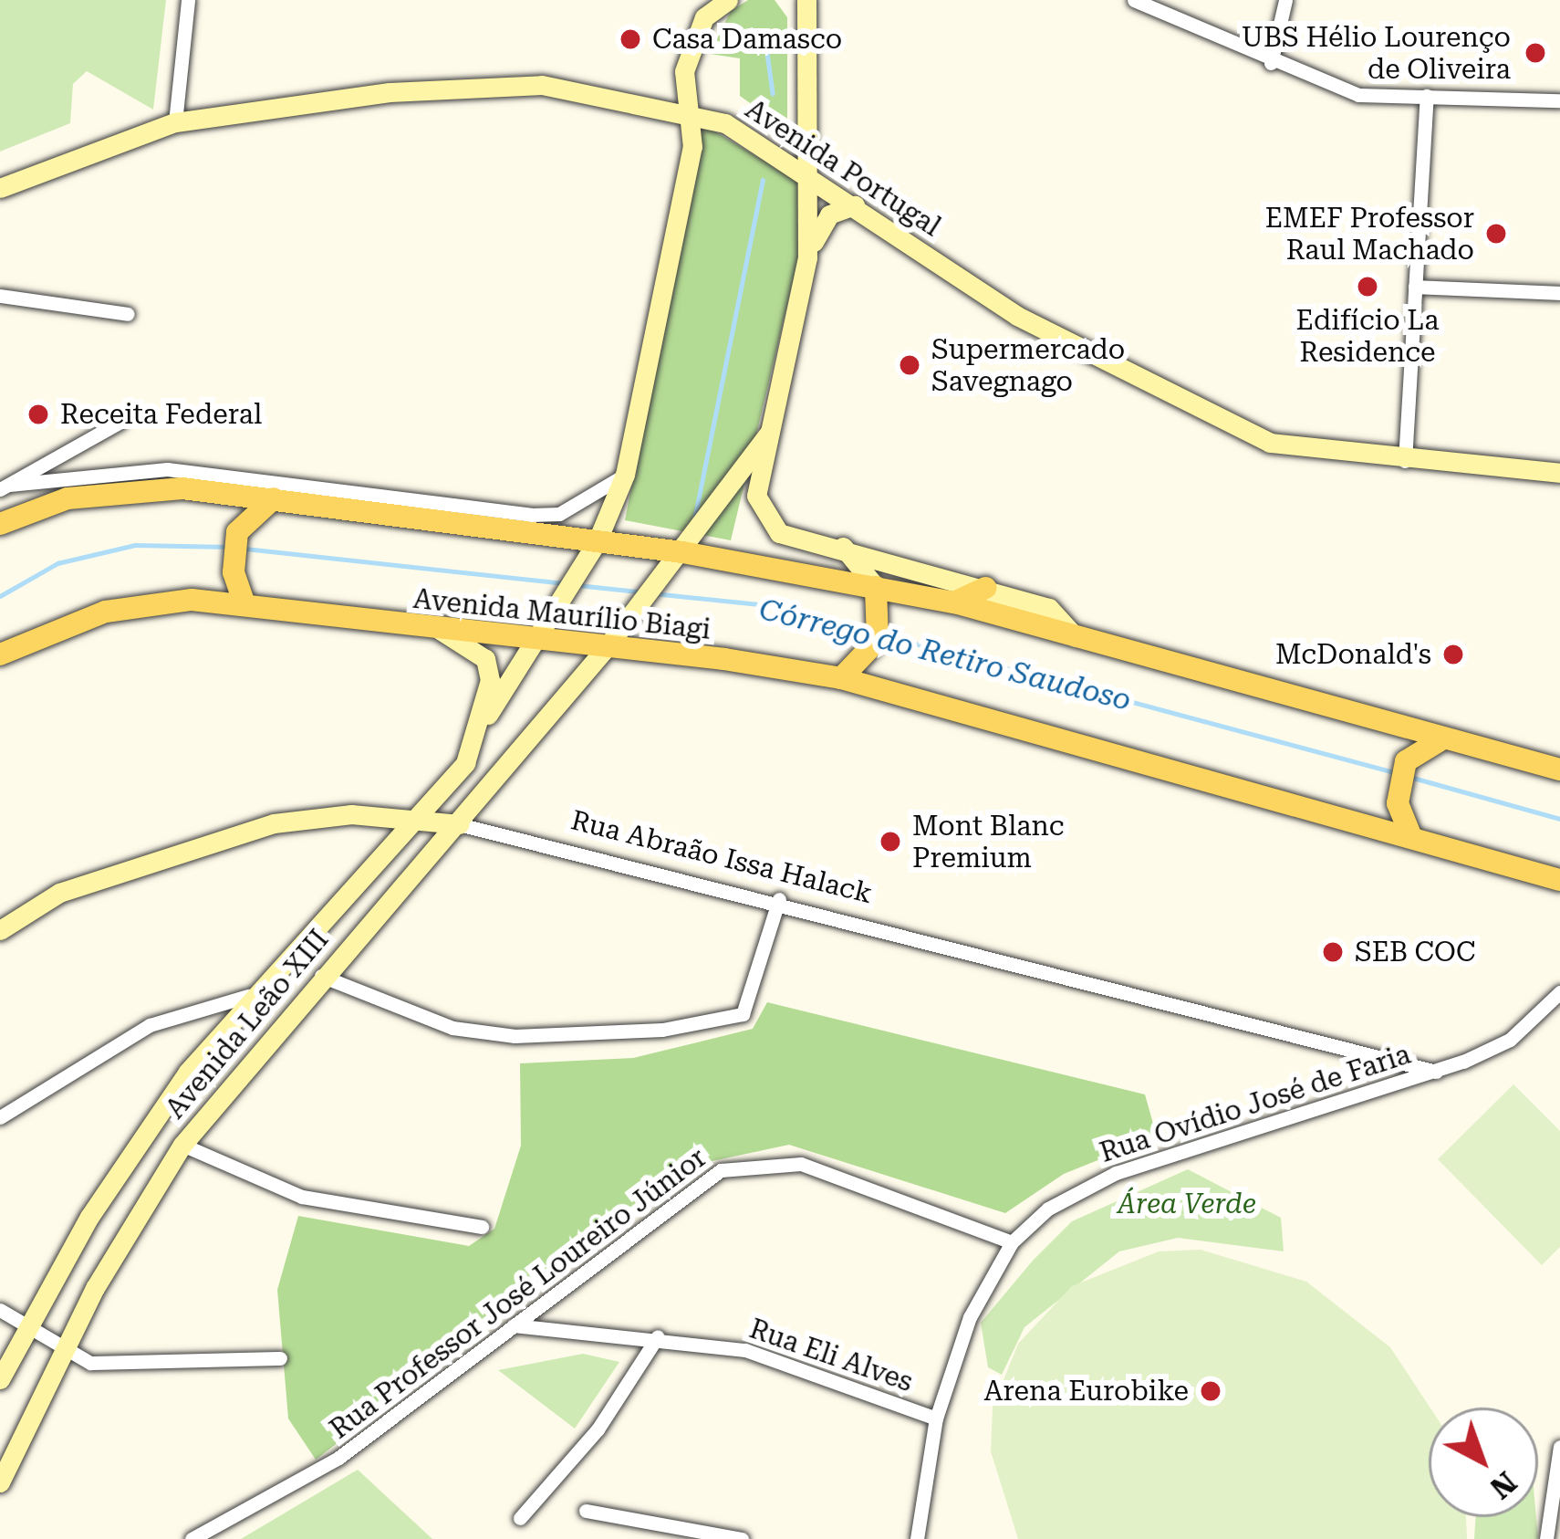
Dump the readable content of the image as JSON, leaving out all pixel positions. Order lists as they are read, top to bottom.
{
  "streets": {
    "main road": [
      "Avenida Portugal",
      "Avenida Maurílio Biagi",
      "Rua Abraão Issa Halack",
      "Avenida Leão XIII"
    ],
    "street": ["Rua Ovídio José de Faria", "Rua Professor José Loureiro Júnior", "Rua Eli Alves"]
  },
  "crossings": [
    ["Avenida Maurílio Biagi", "Avenida Leão XIII"],
    ["Rua Abraão Issa Halack", "Avenida Leão XIII"],
    ["Rua Abraão Issa Halack", "Rua Ovídio José de Faria"],
    ["Rua Ovídio José de Faria", "Rua Professor José Loureiro Júnior"],
    ["Rua Ovídio José de Faria", "Rua Eli Alves"],
    ["Rua Professor José Loureiro Júnior", "Rua Eli Alves"]
  ],
  "water": ["Córrego do Retiro Saudoso"],
  "parks": ["Área Verde"],
  "places": [
    "Casa Damasco",
    "UBS Hélio Lourenço de Oliveira",
    "EMEF Professor Raul Machado",
    "Edifício La Residence",
    "Supermercado Savegnago",
    "Receita Federal",
    "McDonald's",
    "Mont Blanc Premium",
    "SEB COC",
    "Arena Eurobike"
  ],
  "north": "bottom right"
}
